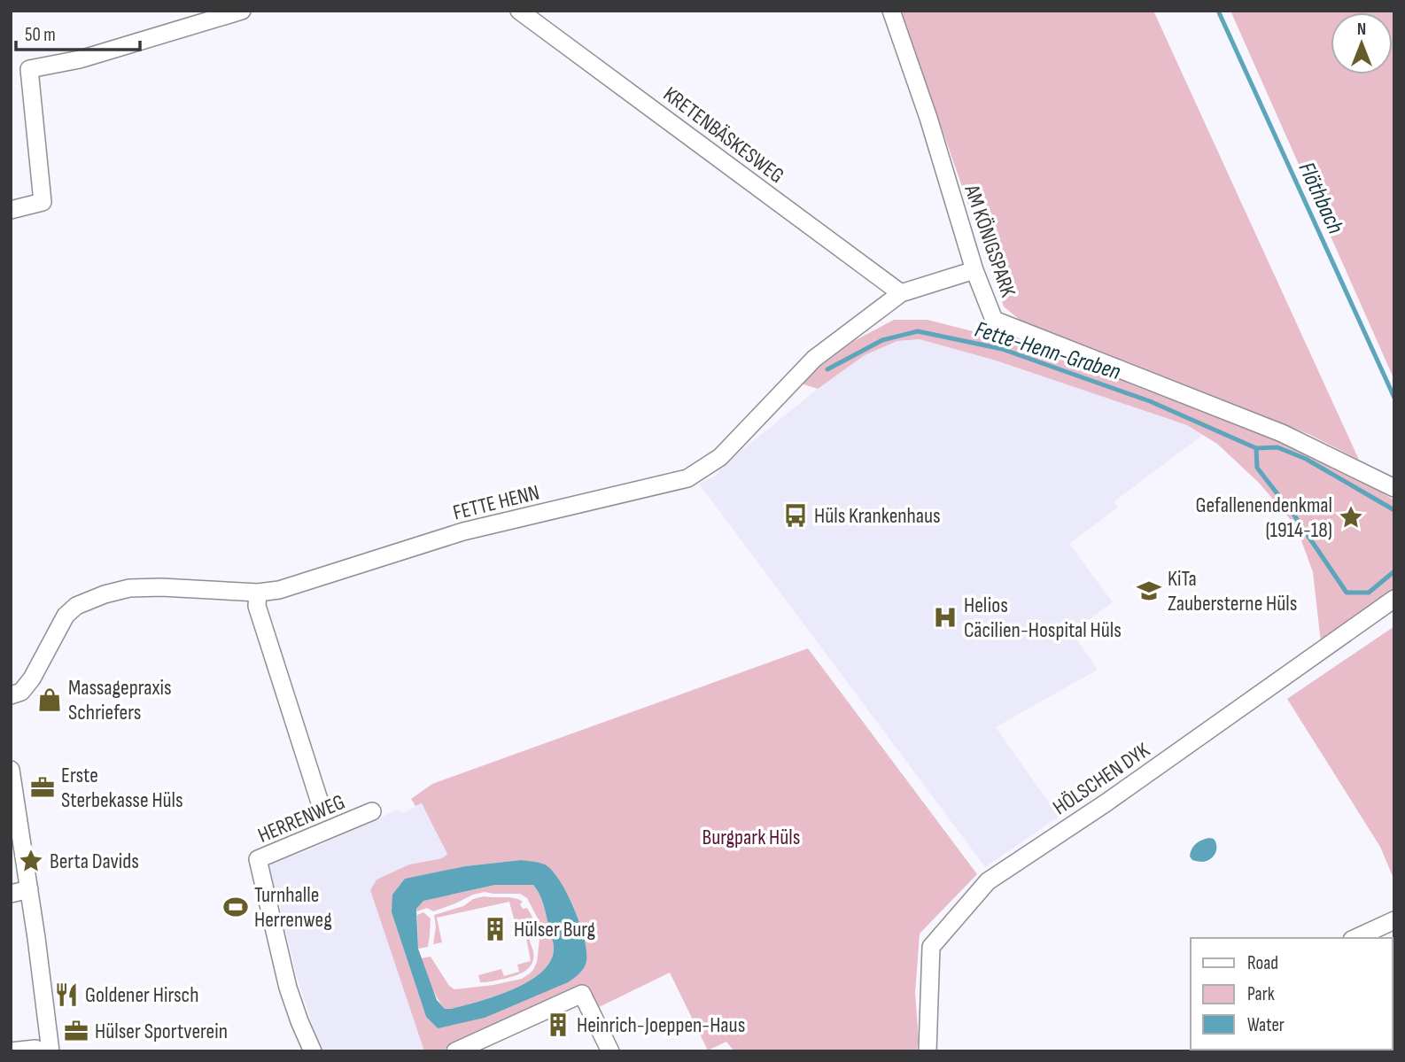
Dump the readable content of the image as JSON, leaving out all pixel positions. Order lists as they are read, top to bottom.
{
  "streets": {
    "street": [
      "KRETENBÄSKESWEG",
      "AM KÖNIGSPARK",
      "FETTE HENN",
      "HÖLSCHEN DYK",
      "HERRENWEG"
    ]
  },
  "crossings": [
    ["KRETENBÄSKESWEG", "FETTE HENN"],
    ["AM KÖNIGSPARK", "FETTE HENN"],
    ["FETTE HENN", "HERRENWEG"]
  ],
  "water": ["Flöthbach", "Fette-Henn-Graben"],
  "parks": ["Burgpark Hüls"],
  "places": {
    "bus stop": ["Hüls Krankenhaus"],
    "place": ["Gefallenendenkmal (1914-18)", "Berta Davids"],
    "school or university": ["KiTa Zaubersterne Hüls"],
    "hospital": ["Helios Cäcilien-Hospital Hüls"],
    "shop": ["Massagepraxis Schriefers"],
    "office": ["Erste Sterbekasse Hüls", "Hülser Sportverein"],
    "sports": ["Turnhalle Herrenweg"],
    "building": ["Hülser Burg", "Heinrich-Joeppen-Haus"],
    "restaurant": ["Goldener Hirsch"]
  },
  "legend": ["Road", "Park", "Water"],
  "scale_bar": "50 m",
  "north": "top"
}
